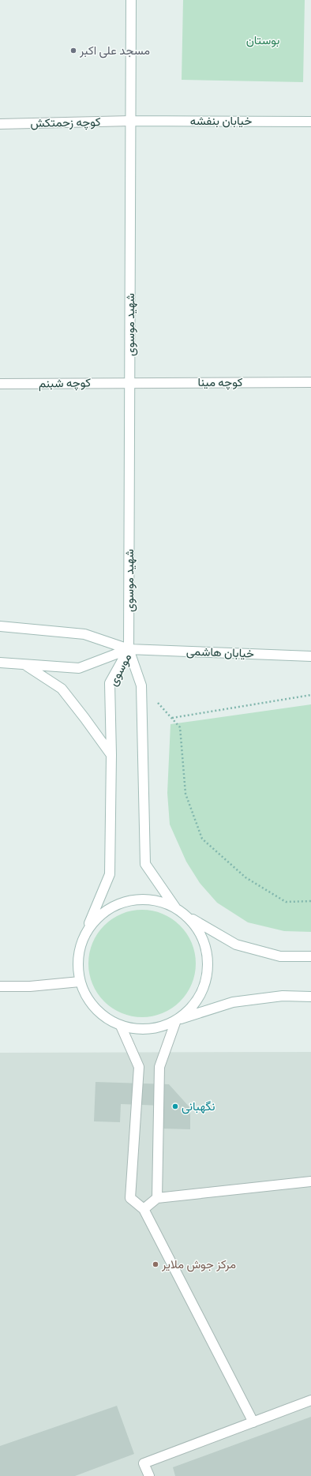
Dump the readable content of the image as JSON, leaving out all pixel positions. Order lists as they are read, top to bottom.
{
  "streets": {
    "main road": [
      "خیابان بنفشه",
      "کوچه زحمتکش",
      "شهید موسوی",
      "کوچه مینا",
      "کوچه شبنم",
      "خیابان هاشمی",
      "موسوی"
    ]
  },
  "crossings": [
    ["خیابان بنفشه", "کوچه زحمتکش"],
    ["خیابان بنفشه", "شهید موسوی"],
    ["کوچه زحمتکش", "شهید موسوی"],
    ["شهید موسوی", "کوچه مینا"],
    ["شهید موسوی", "کوچه شبنم"],
    ["شهید موسوی", "خیابان هاشمی"],
    ["شهید موسوی", "موسوی"],
    ["کوچه مینا", "کوچه شبنم"],
    ["خیابان هاشمی", "موسوی"]
  ],
  "parks": ["بوستان"],
  "places": ["مسجد علی اکبر", "نگهبانی", "مرکز جوش ملایر"]
}
